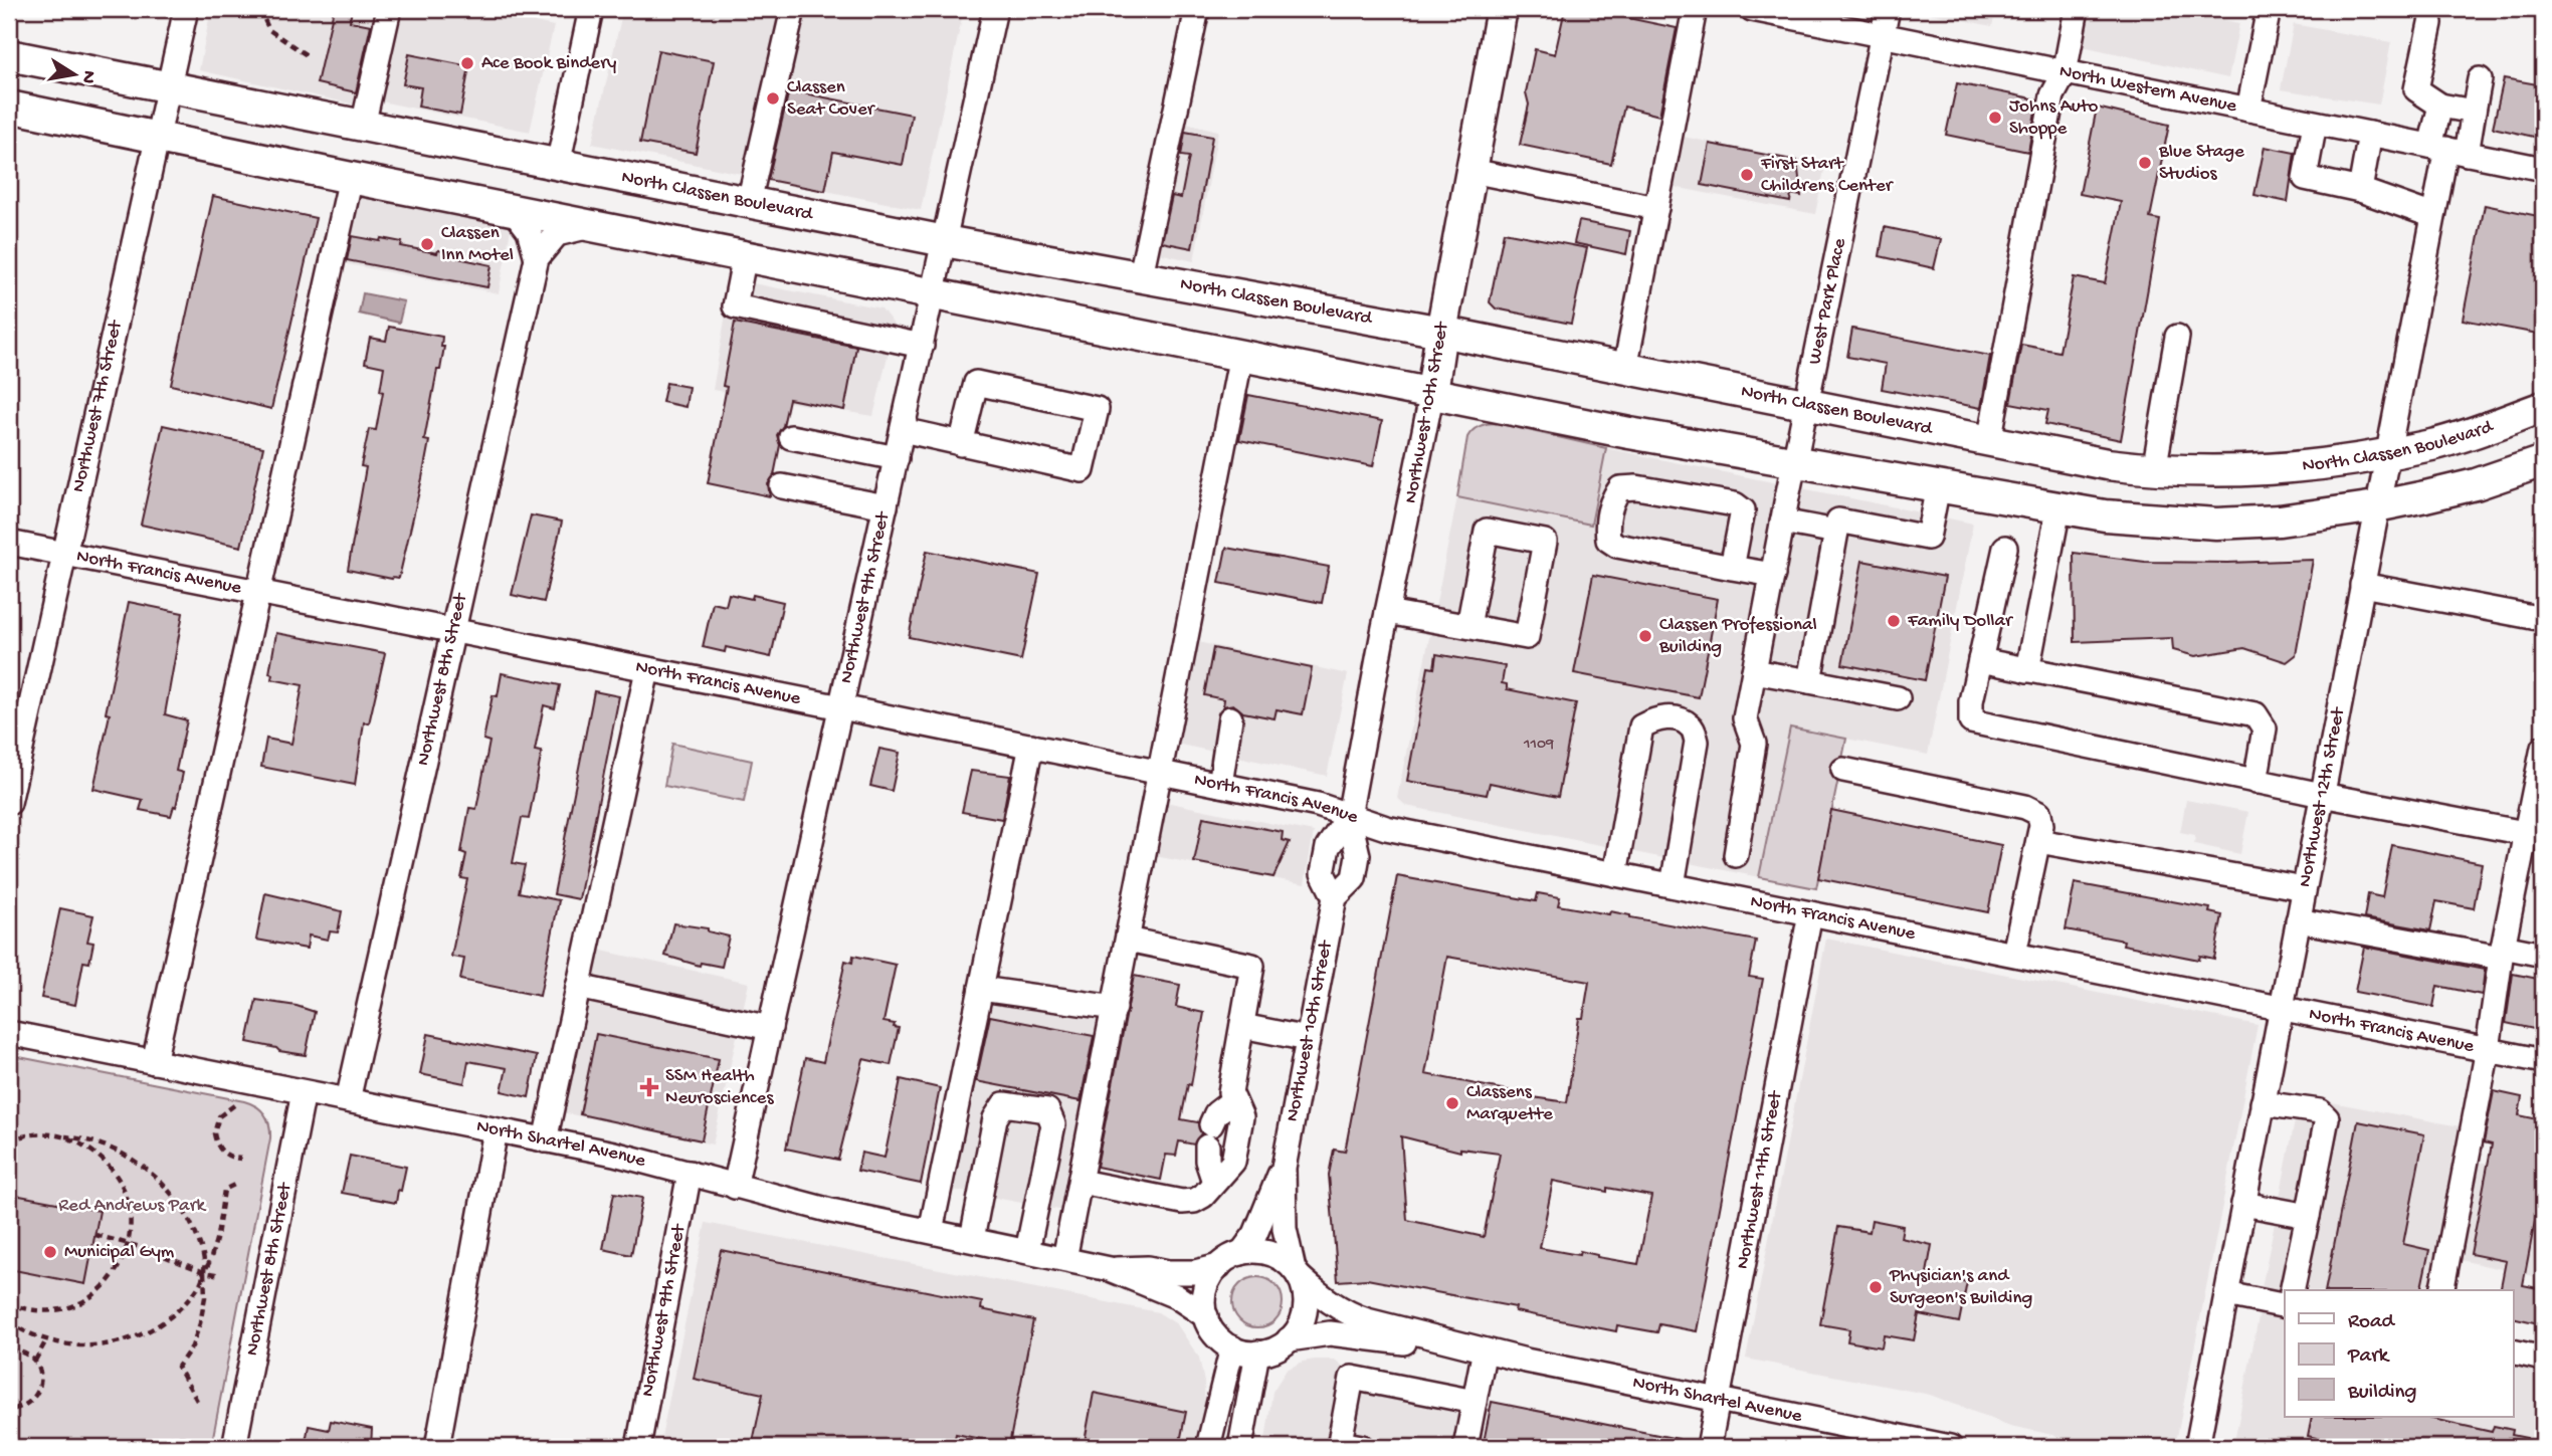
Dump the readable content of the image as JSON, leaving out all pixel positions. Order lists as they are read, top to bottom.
{
  "streets": {
    "main road": ["North Classen Boulevard", "Northwest 10th Street"],
    "street": [
      "North Western Avenue",
      "West Park Place",
      "Northwest 7th Street",
      "North Francis Avenue",
      "Northwest 9th Street",
      "Northwest 8th Street",
      "Northwest 12th Street",
      "North Shartel Avenue",
      "Northwest 11th Street"
    ]
  },
  "crossings": [
    ["North Western Avenue", "West Park Place"],
    ["North Western Avenue", "Northwest 12th Street"],
    ["North Classen Boulevard", "West Park Place"],
    ["North Classen Boulevard", "Northwest 7th Street"],
    ["North Classen Boulevard", "Northwest 10th Street"],
    ["North Classen Boulevard", "Northwest 9th Street"],
    ["North Classen Boulevard", "Northwest 12th Street"],
    ["Northwest 7th Street", "North Francis Avenue"],
    ["Northwest 10th Street", "North Francis Avenue"],
    ["Northwest 10th Street", "North Shartel Avenue"],
    ["North Francis Avenue", "Northwest 9th Street"],
    ["North Francis Avenue", "Northwest 8th Street"],
    ["North Francis Avenue", "Northwest 12th Street"],
    ["North Francis Avenue", "Northwest 11th Street"],
    ["Northwest 9th Street", "North Shartel Avenue"],
    ["Northwest 8th Street", "North Shartel Avenue"],
    ["North Shartel Avenue", "Northwest 11th Street"]
  ],
  "parks": ["Red Andrews Park"],
  "places": {
    "other": [
      "Ace Book Bindery",
      "Classen Seat Cover",
      "Johns Auto Shoppe",
      "Blue Stage Studios",
      "First Start Childrens Center",
      "Classen Inn Motel",
      "Family Dollar",
      "Classen Professional Building",
      "Classens Marquette",
      "Municipal Gym",
      "Physician's and Surgeon's Building"
    ],
    "health": ["SSM Health Neurosciences"]
  },
  "house_numbers": ["1109"],
  "legend": ["Road", "Park", "Building"],
  "north": "right"
}
